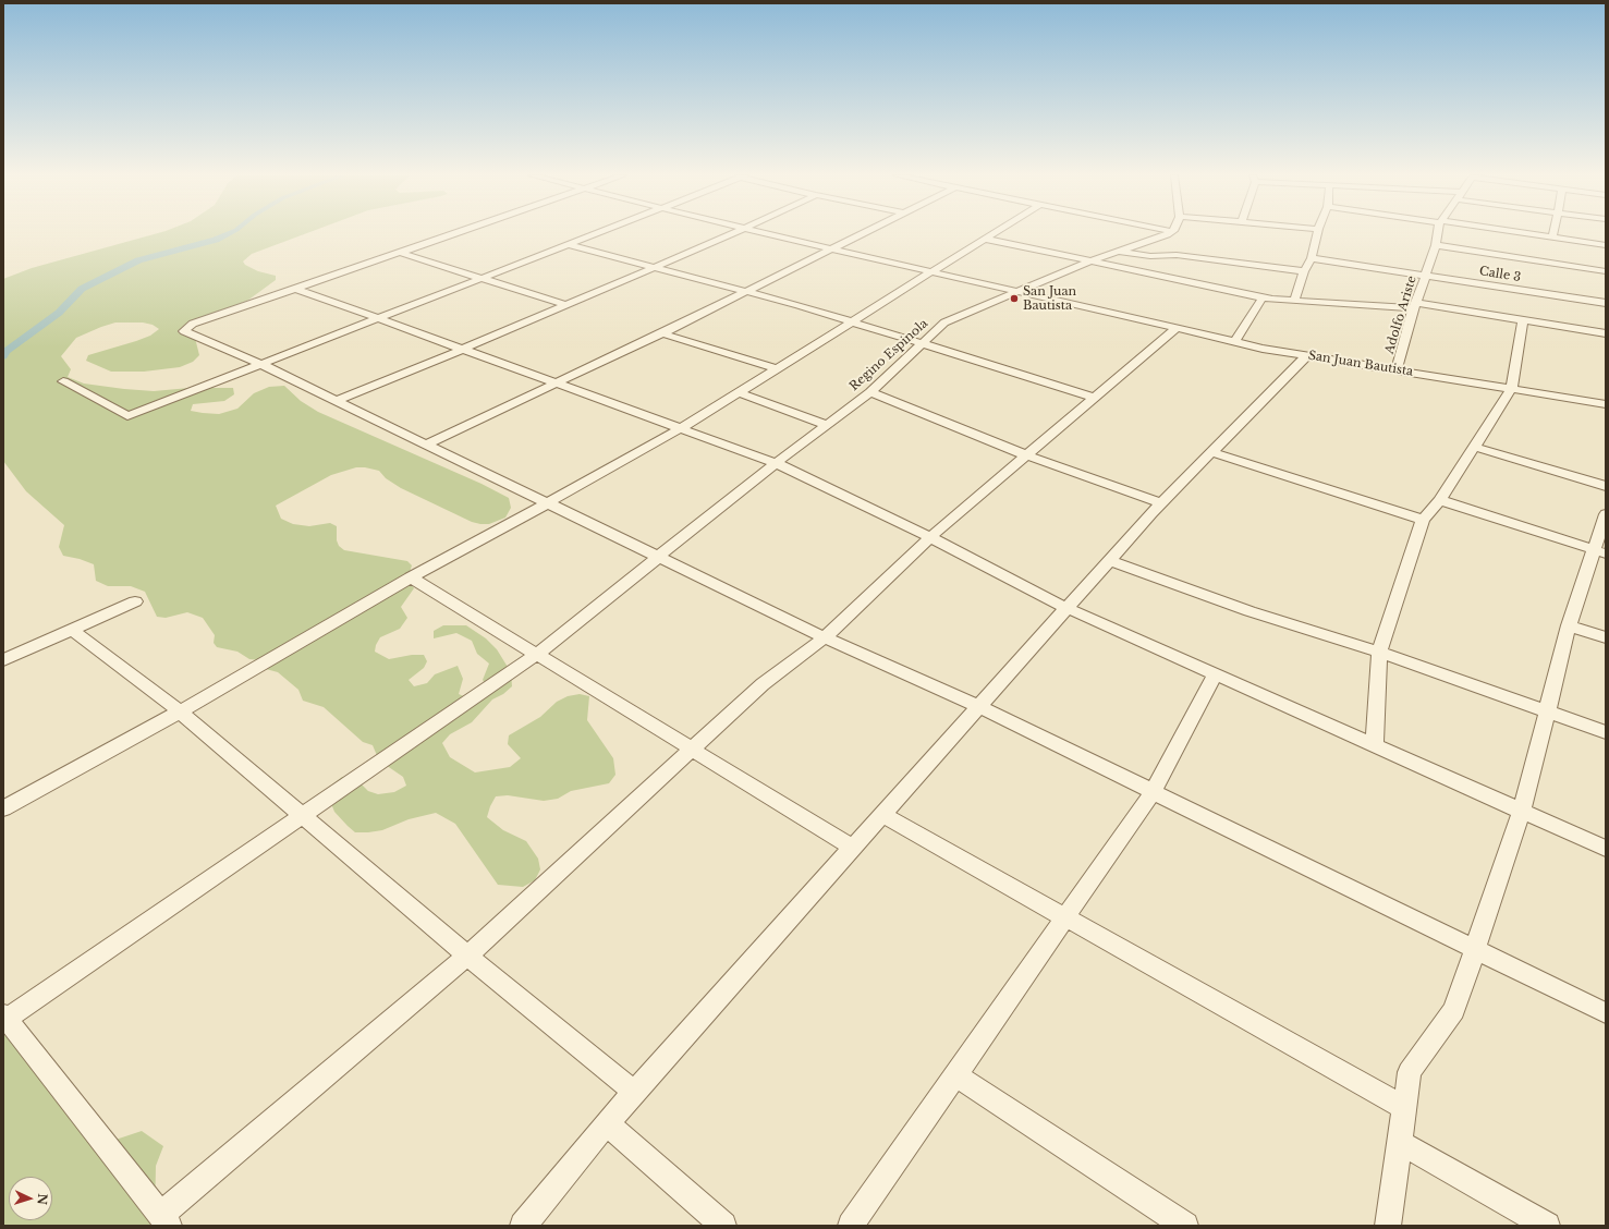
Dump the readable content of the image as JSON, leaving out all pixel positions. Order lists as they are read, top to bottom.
{
  "streets": {
    "street": [
      "Calle 3",
      "Adolfo Ariste",
      "Regino Espinola",
      "San Juan Bautista"
    ]
  },
  "crossings": [
    ["Calle 3", "Adolfo Ariste"],
    ["Adolfo Ariste", "San Juan Bautista"],
    ["Regino Espinola", "San Juan Bautista"]
  ],
  "places": ["San Juan Bautista"],
  "north": "right"
}
